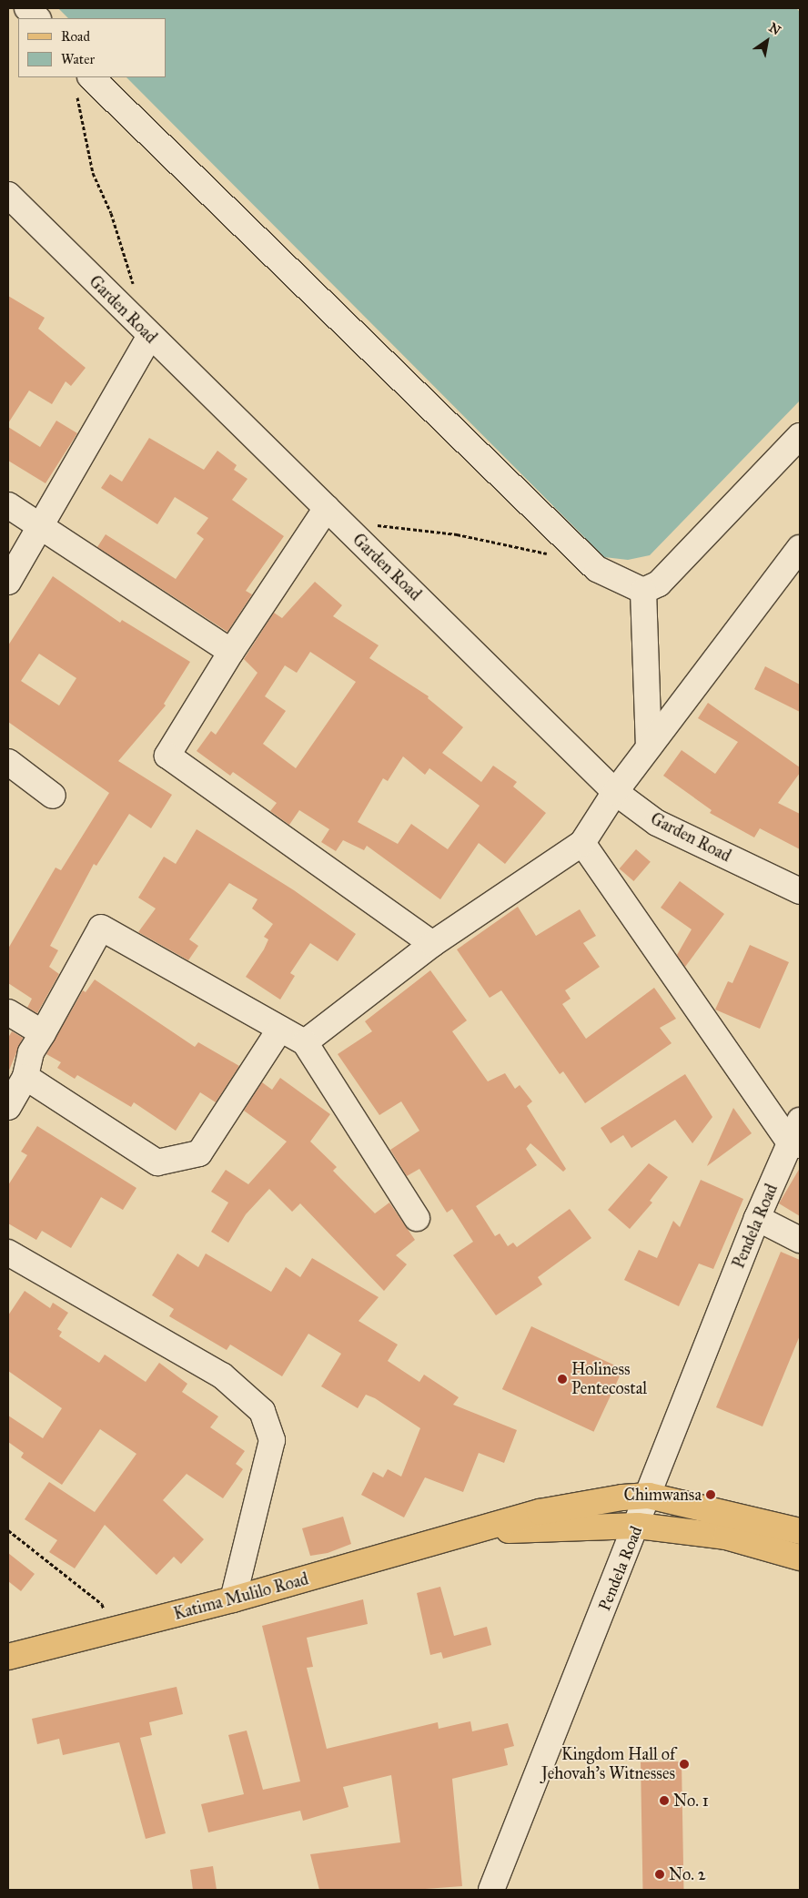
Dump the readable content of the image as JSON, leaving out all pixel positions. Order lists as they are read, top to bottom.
{
  "streets": {
    "main road": ["Katima Mulilo Road"],
    "street": ["Garden Road", "Pendela Road"]
  },
  "crossings": [
    ["Pendela Road", "Katima Mulilo Road"]
  ],
  "places": [
    "Holiness Pentecostal",
    "Chimwansa",
    "Kingdom Hall of Jehovah's Witnesses",
    "No. 1",
    "No. 2"
  ],
  "legend": ["Road", "Water"],
  "north": "top right"
}
